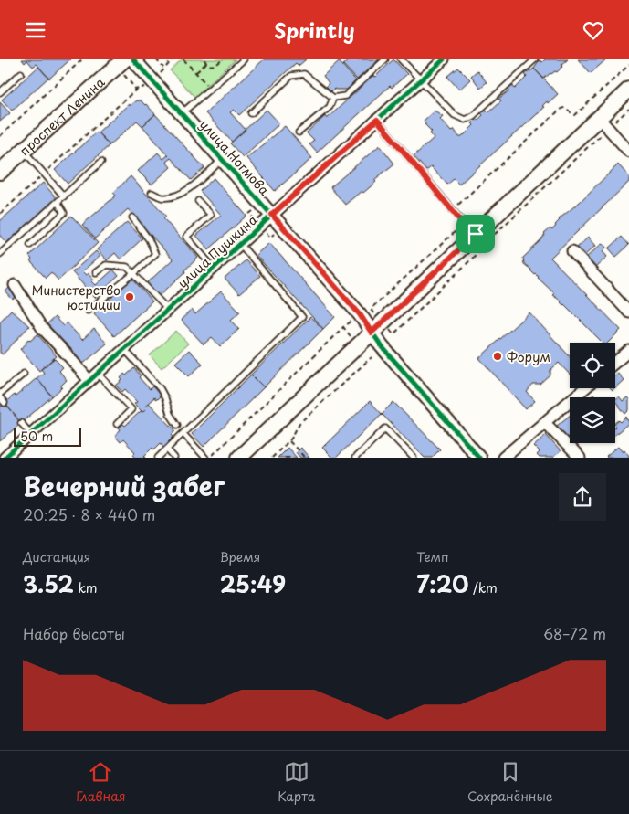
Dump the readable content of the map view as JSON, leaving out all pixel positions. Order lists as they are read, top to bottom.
{
  "streets": {
    "main road": ["проспект Ленина"],
    "street": ["улица Ногмова", "улица Пушкина"]
  },
  "crossings": [
    ["улица Ногмова", "улица Пушкина"]
  ],
  "places": ["Министерство юстиции", "Форум"],
  "scale_bar": "50 m",
  "page": {
    "header": "Sprintly",
    "scale": "50 m",
    "heading": ["Вечерний забег", "20:25 · 8 × 440 m"],
    "stats": [
      ["Дистанция", "3.52 km"],
      ["Время", "25:49"],
      ["Темп", "7:20 /km"]
    ],
    "chart": ["Набор высоты", "68–72 m"],
    "tabs": ["Главная", "Карта", "Сохранённые"]
  }
}
